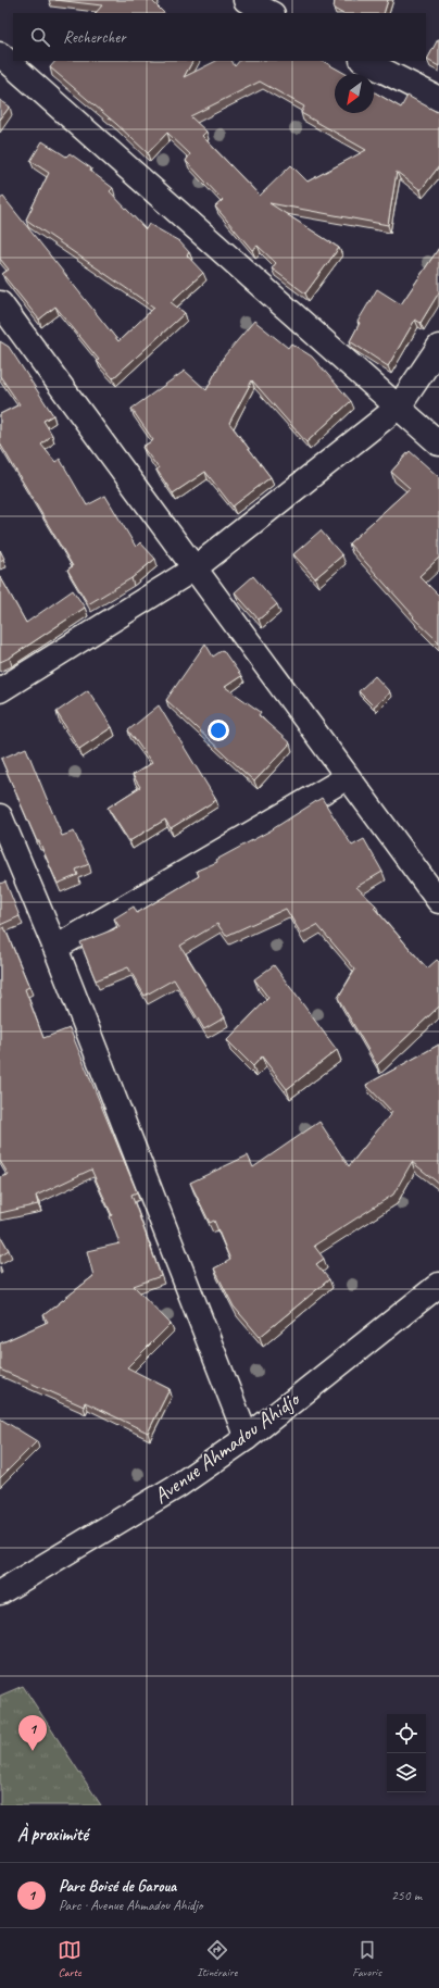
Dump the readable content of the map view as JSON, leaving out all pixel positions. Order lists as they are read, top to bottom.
{
  "streets": {
    "street": ["Avenue Ahmadou Ahidjo"]
  },
  "north": "bottom left",
  "page": {
    "search": "Rechercher",
    "pins": "1",
    "heading": "À proximité",
    "list": [
      {
        "mark": "1",
        "name": "Parc Boisé de Garoua",
        "note": "Parc · Avenue Ahmadou Ahidjo",
        "value": "250 m"
      }
    ],
    "nav": ["Carte", "Itinéraire", "Favoris"]
  }
}
